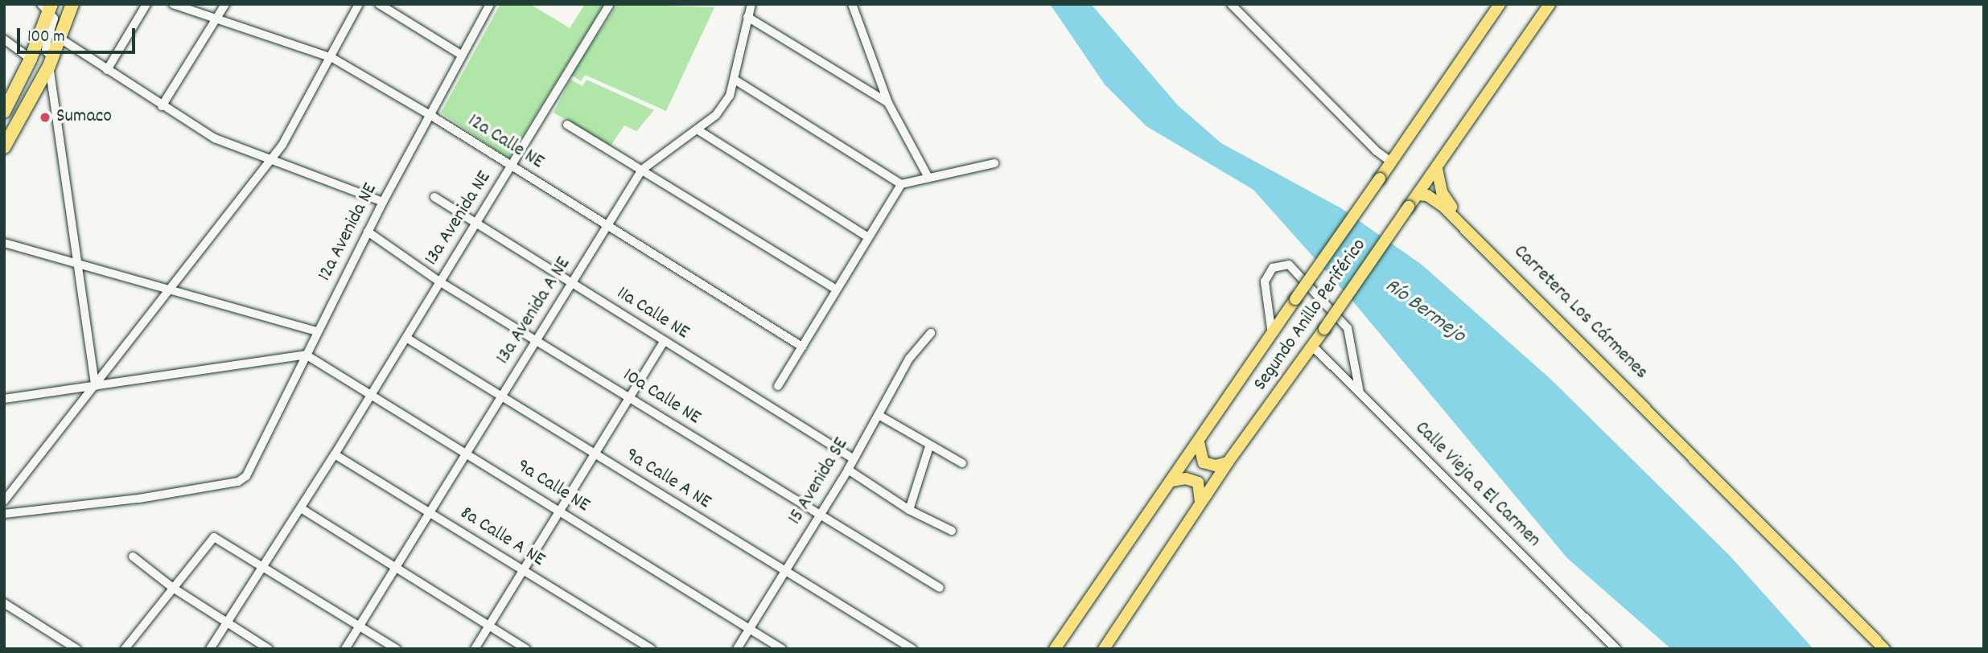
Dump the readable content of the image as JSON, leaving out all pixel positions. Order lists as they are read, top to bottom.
{
  "streets": {
    "main road": ["Carretera Los Cármenes", "Segundo Anillo Periférico"],
    "street": [
      "12a Calle NE",
      "13a Avenida NE",
      "12a Avenida NE",
      "13a Avenida A NE",
      "11a Calle NE",
      "10a Calle NE",
      "9a Calle A NE",
      "15 Avenida SE",
      "Calle Vieja a El Carmen",
      "9a Calle NE",
      "8a Calle A NE"
    ]
  },
  "crossings": [
    ["12a Calle NE", "13a Avenida NE"],
    ["12a Calle NE", "12a Avenida NE"],
    ["12a Calle NE", "13a Avenida A NE"],
    ["13a Avenida NE", "11a Calle NE"],
    ["13a Avenida NE", "10a Calle NE"],
    ["13a Avenida NE", "9a Calle A NE"],
    ["13a Avenida NE", "9a Calle NE"],
    ["13a Avenida NE", "8a Calle A NE"],
    ["12a Avenida NE", "10a Calle NE"],
    ["12a Avenida NE", "9a Calle NE"],
    ["13a Avenida A NE", "11a Calle NE"],
    ["13a Avenida A NE", "10a Calle NE"],
    ["13a Avenida A NE", "9a Calle A NE"],
    ["13a Avenida A NE", "9a Calle NE"],
    ["13a Avenida A NE", "8a Calle A NE"],
    ["Carretera Los Cármenes", "Segundo Anillo Periférico"],
    ["11a Calle NE", "15 Avenida SE"],
    ["Segundo Anillo Periférico", "Calle Vieja a El Carmen"],
    ["10a Calle NE", "15 Avenida SE"],
    ["9a Calle A NE", "15 Avenida SE"],
    ["15 Avenida SE", "9a Calle NE"]
  ],
  "water": ["Río Bermejo"],
  "places": ["Sumaco"],
  "scale_bar": "100 m"
}
